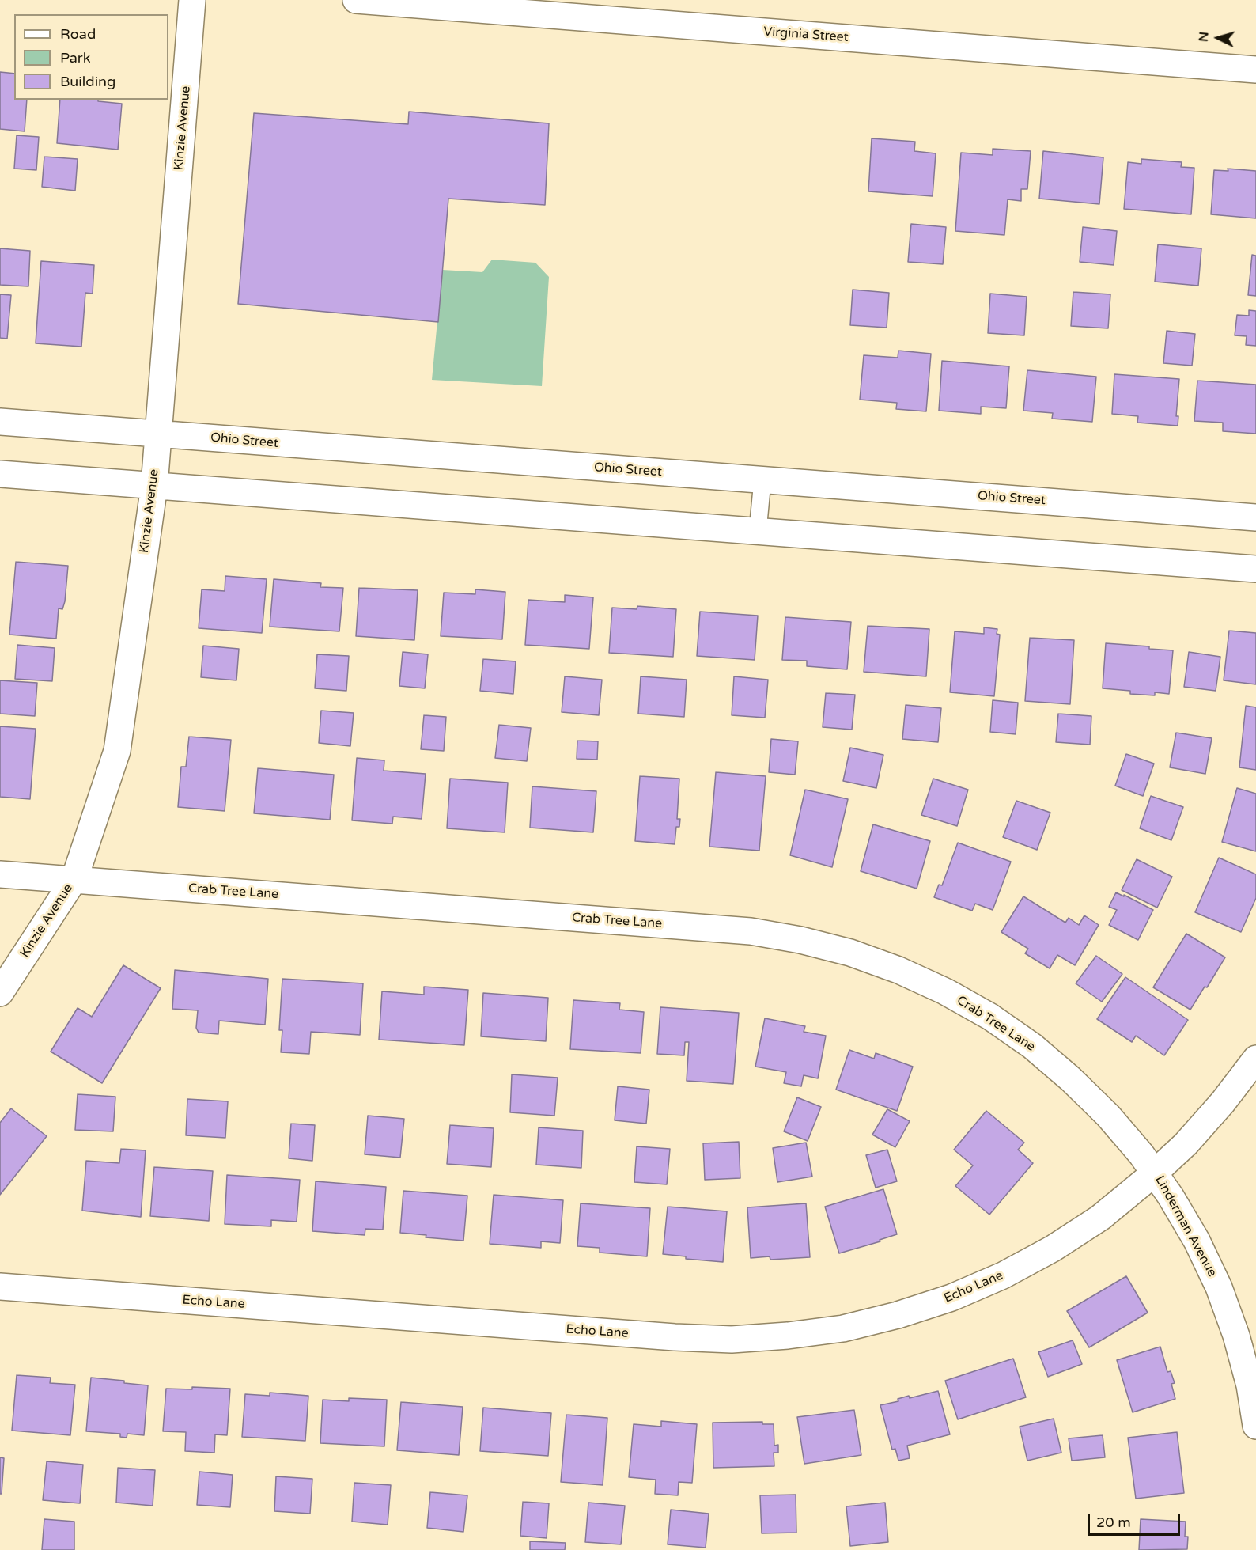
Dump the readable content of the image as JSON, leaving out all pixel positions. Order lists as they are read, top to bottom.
{
  "streets": {
    "street": [
      "Virginia Street",
      "Kinzie Avenue",
      "Ohio Street",
      "Crab Tree Lane",
      "Linderman Avenue",
      "Echo Lane"
    ]
  },
  "crossings": [
    ["Kinzie Avenue", "Ohio Street"],
    ["Kinzie Avenue", "Crab Tree Lane"],
    ["Crab Tree Lane", "Linderman Avenue"],
    ["Crab Tree Lane", "Echo Lane"],
    ["Linderman Avenue", "Echo Lane"]
  ],
  "legend": ["Road", "Park", "Building"],
  "scale_bar": "20 m",
  "north": "left"
}
